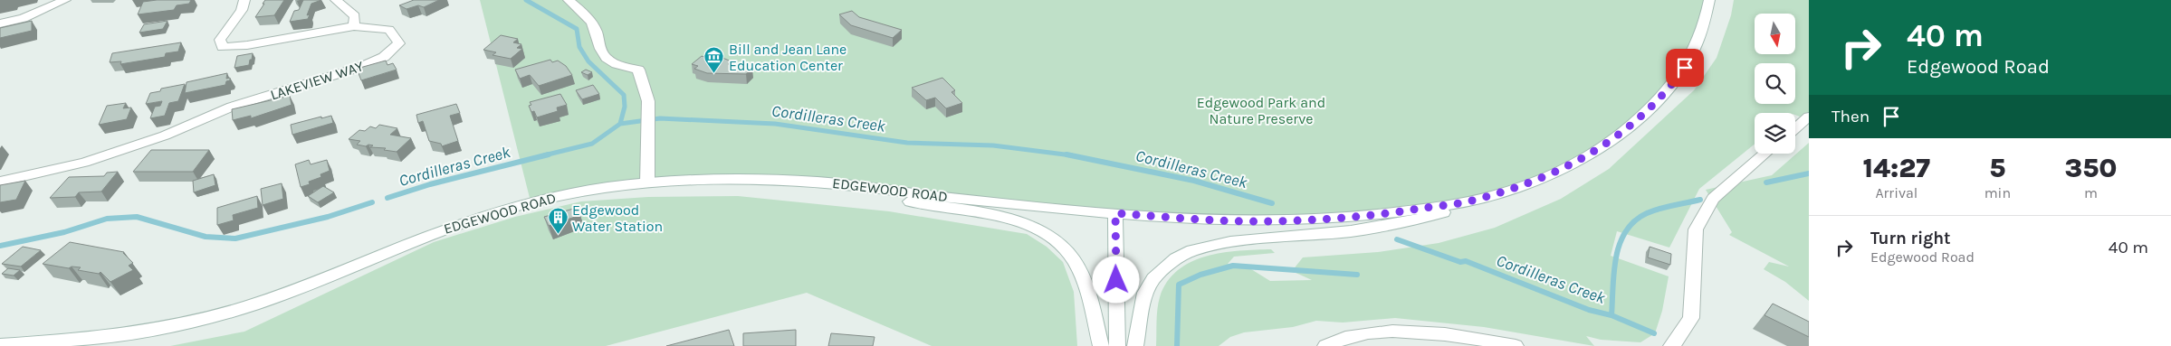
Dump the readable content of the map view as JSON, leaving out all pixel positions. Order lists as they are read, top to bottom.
{
  "streets": {
    "main road": ["LAKEVIEW WAY", "EDGEWOOD ROAD"]
  },
  "water": ["Cordilleras Creek"],
  "parks": ["Edgewood Park and Nature Preserve"],
  "places": {
    "museum": ["Bill and Jean Lane Education Center"],
    "building": ["Edgewood Water Station"]
  },
  "north": "bottom",
  "page": {
    "turn": ["40 m", "Edgewood Road"],
    "then": "Then",
    "eta": [
      "14:27",
      "Arrival",
      "5",
      "min",
      "350",
      "m"
    ],
    "list": [
      {
        "name": "Turn right",
        "note": "Edgewood Road",
        "value": "40 m"
      }
    ]
  }
}
